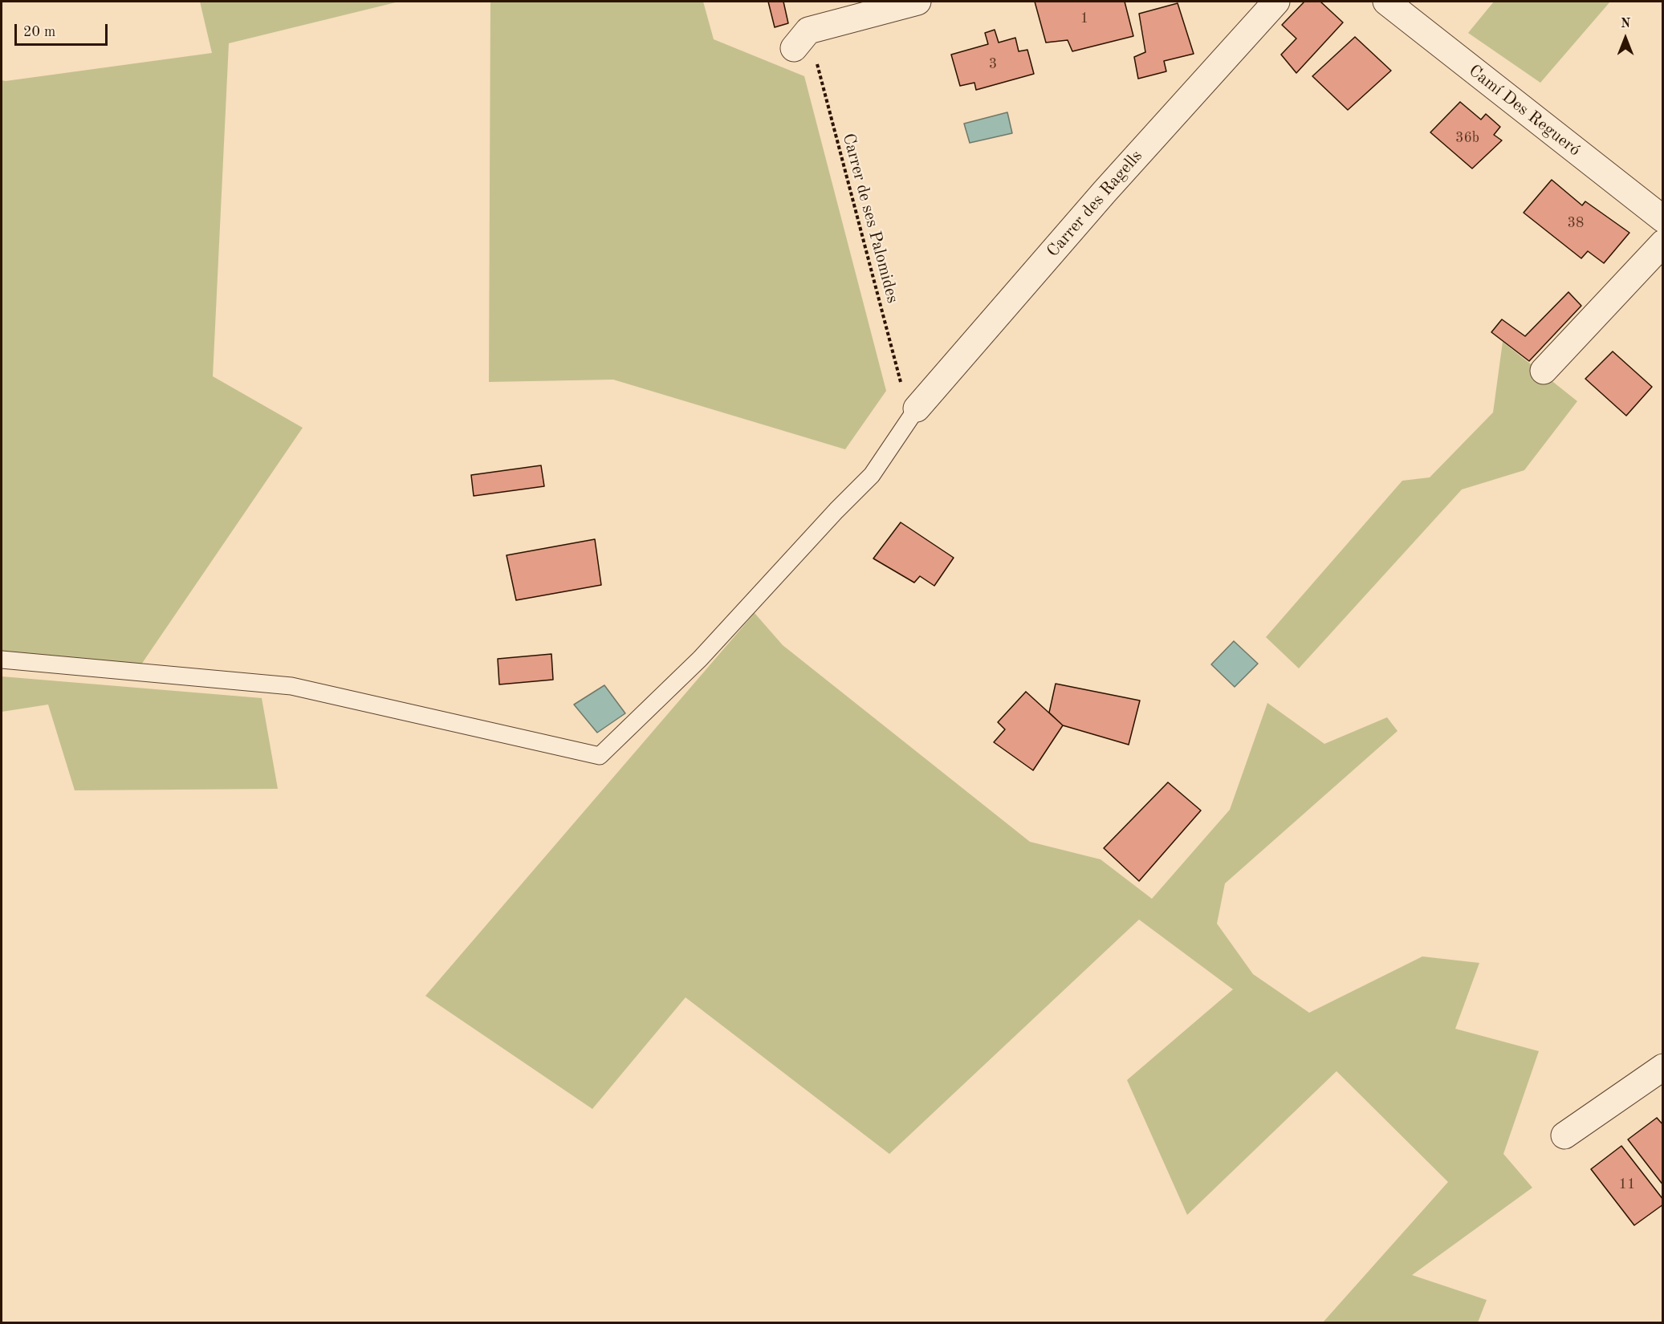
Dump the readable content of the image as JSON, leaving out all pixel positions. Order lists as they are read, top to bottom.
{
  "streets": {
    "street": ["Camí Des Regueró", "Carrer des Ragells"],
    "path": ["Carrer de ses Palomides"]
  },
  "crossings": [
    ["Carrer des Ragells", "Carrer de ses Palomides"]
  ],
  "house_numbers": [
    "1",
    "3",
    "36b",
    "38",
    "11"
  ],
  "scale_bar": "20 m",
  "north": "top"
}
